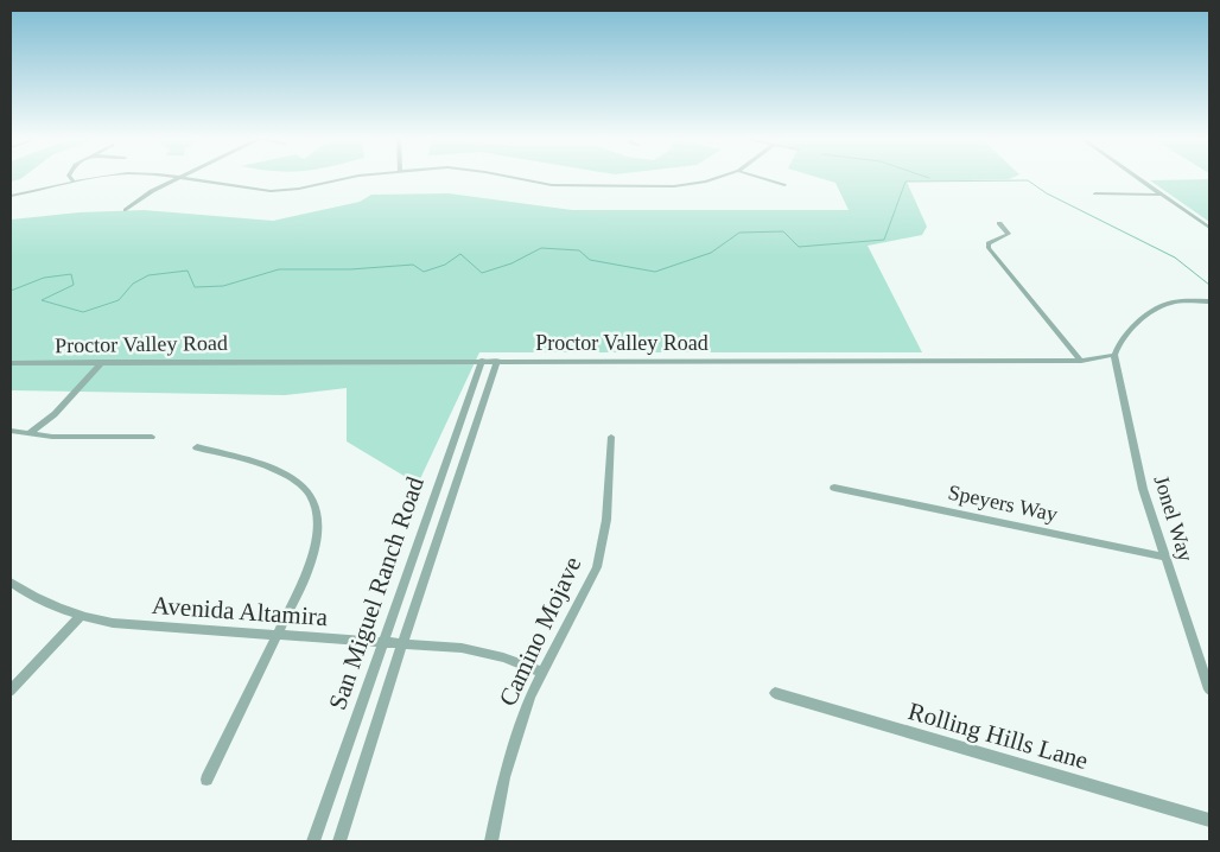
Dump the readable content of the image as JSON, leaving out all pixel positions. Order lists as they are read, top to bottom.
{
  "streets": {
    "street": [
      "Proctor Valley Road",
      "Speyers Way",
      "Jonel Way",
      "San Miguel Ranch Road",
      "Avenida Altamira",
      "Camino Mojave",
      "Rolling Hills Lane"
    ]
  },
  "crossings": [
    ["Proctor Valley Road", "Jonel Way"],
    ["Proctor Valley Road", "San Miguel Ranch Road"],
    ["Speyers Way", "Jonel Way"],
    ["San Miguel Ranch Road", "Avenida Altamira"],
    ["Avenida Altamira", "Camino Mojave"]
  ]
}
